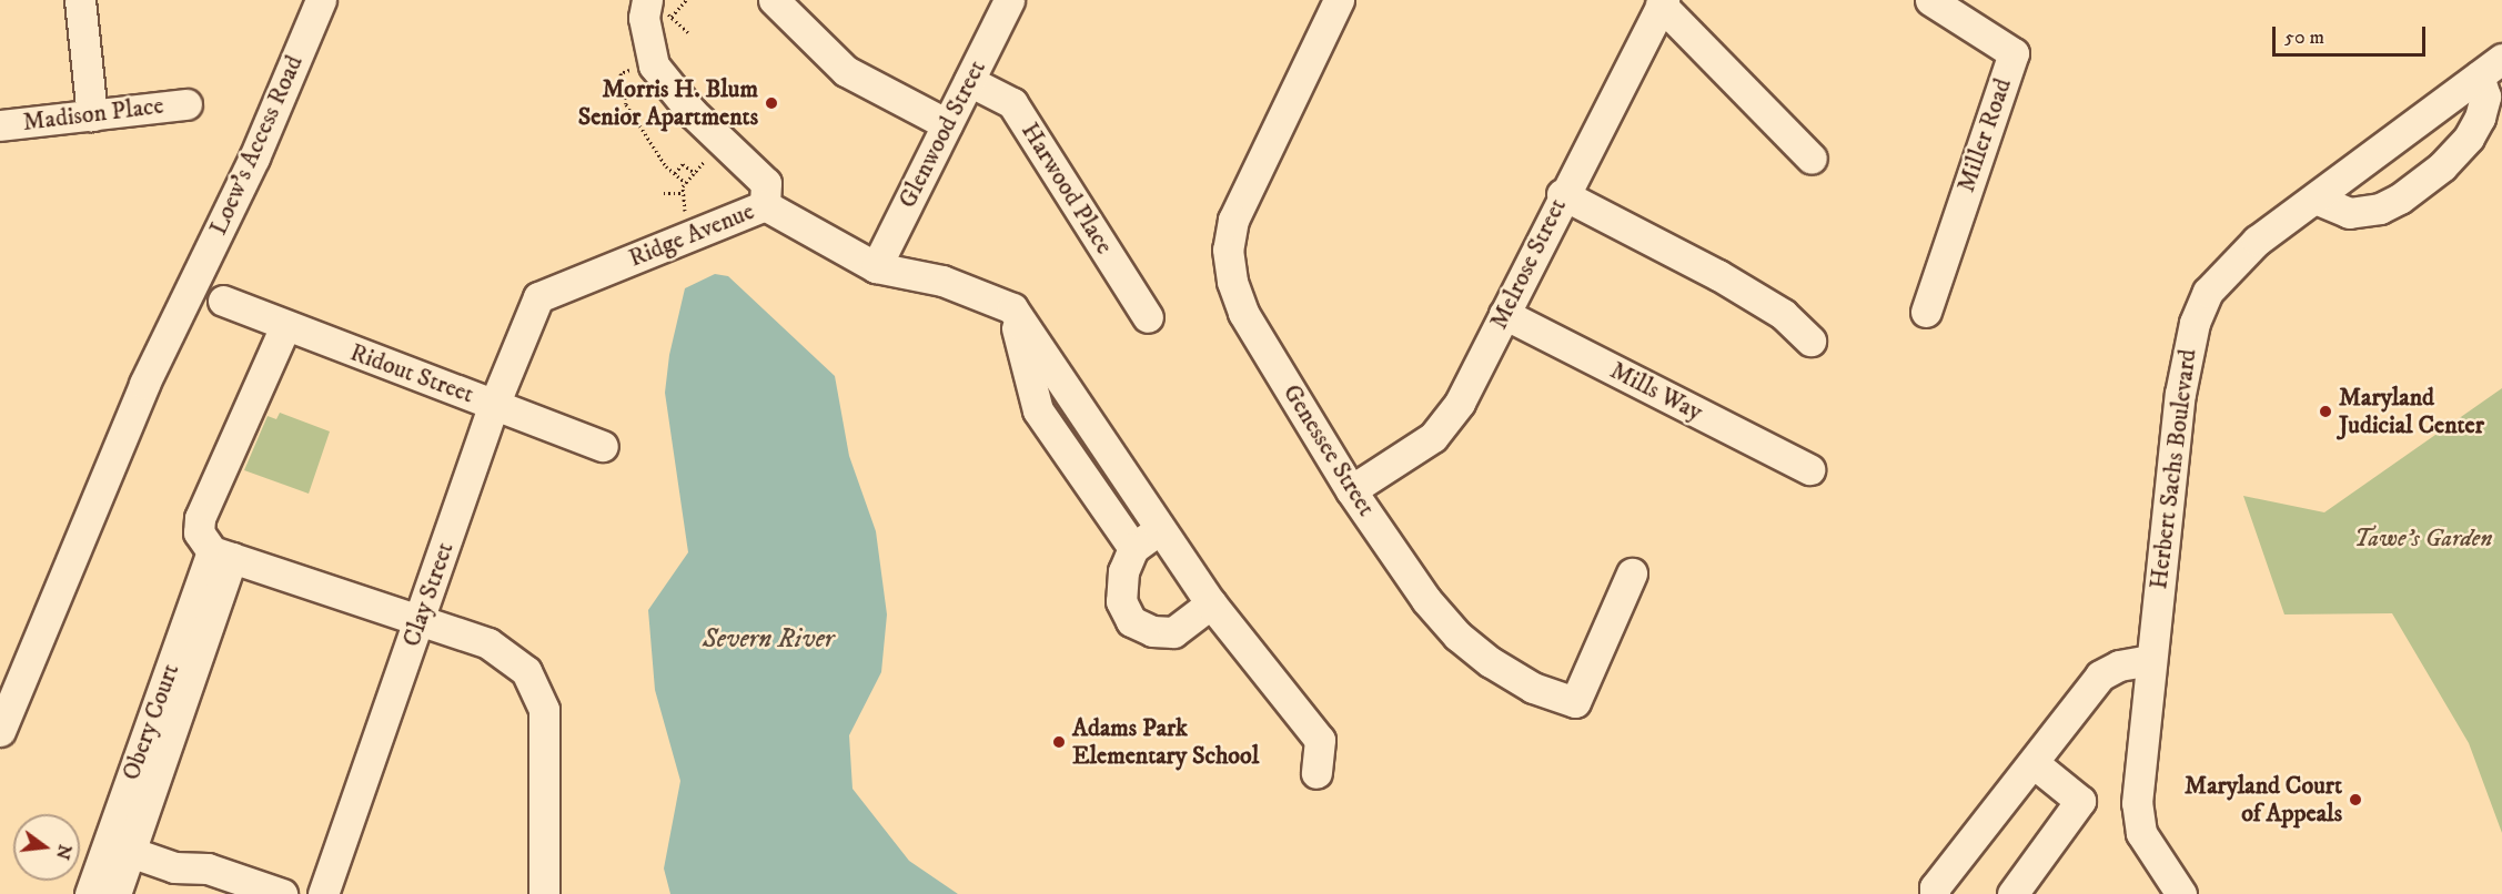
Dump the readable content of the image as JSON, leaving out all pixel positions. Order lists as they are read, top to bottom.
{
  "streets": {
    "street": [
      "Madison Place",
      "Glenwood Street",
      "Miller Road",
      "Loew's Access Road",
      "Harwood Place",
      "Ridge Avenue",
      "Melrose Street",
      "Ridout Street",
      "Mills Way",
      "Genessee Street",
      "Herbert Sachs Boulevard",
      "Clay Street",
      "Obery Court"
    ]
  },
  "crossings": [
    ["Glenwood Street", "Harwood Place"],
    ["Glenwood Street", "Ridge Avenue"],
    ["Ridge Avenue", "Clay Street"],
    ["Melrose Street", "Mills Way"],
    ["Melrose Street", "Genessee Street"],
    ["Ridout Street", "Clay Street"]
  ],
  "water": ["Severn River"],
  "parks": ["Tawe's Garden"],
  "places": [
    "Morris H. Blum Senior Apartments",
    "Maryland Judicial Center",
    "Adams Park Elementary School",
    "Maryland Court of Appeals"
  ],
  "scale_bar": "50 m",
  "north": "right"
}
